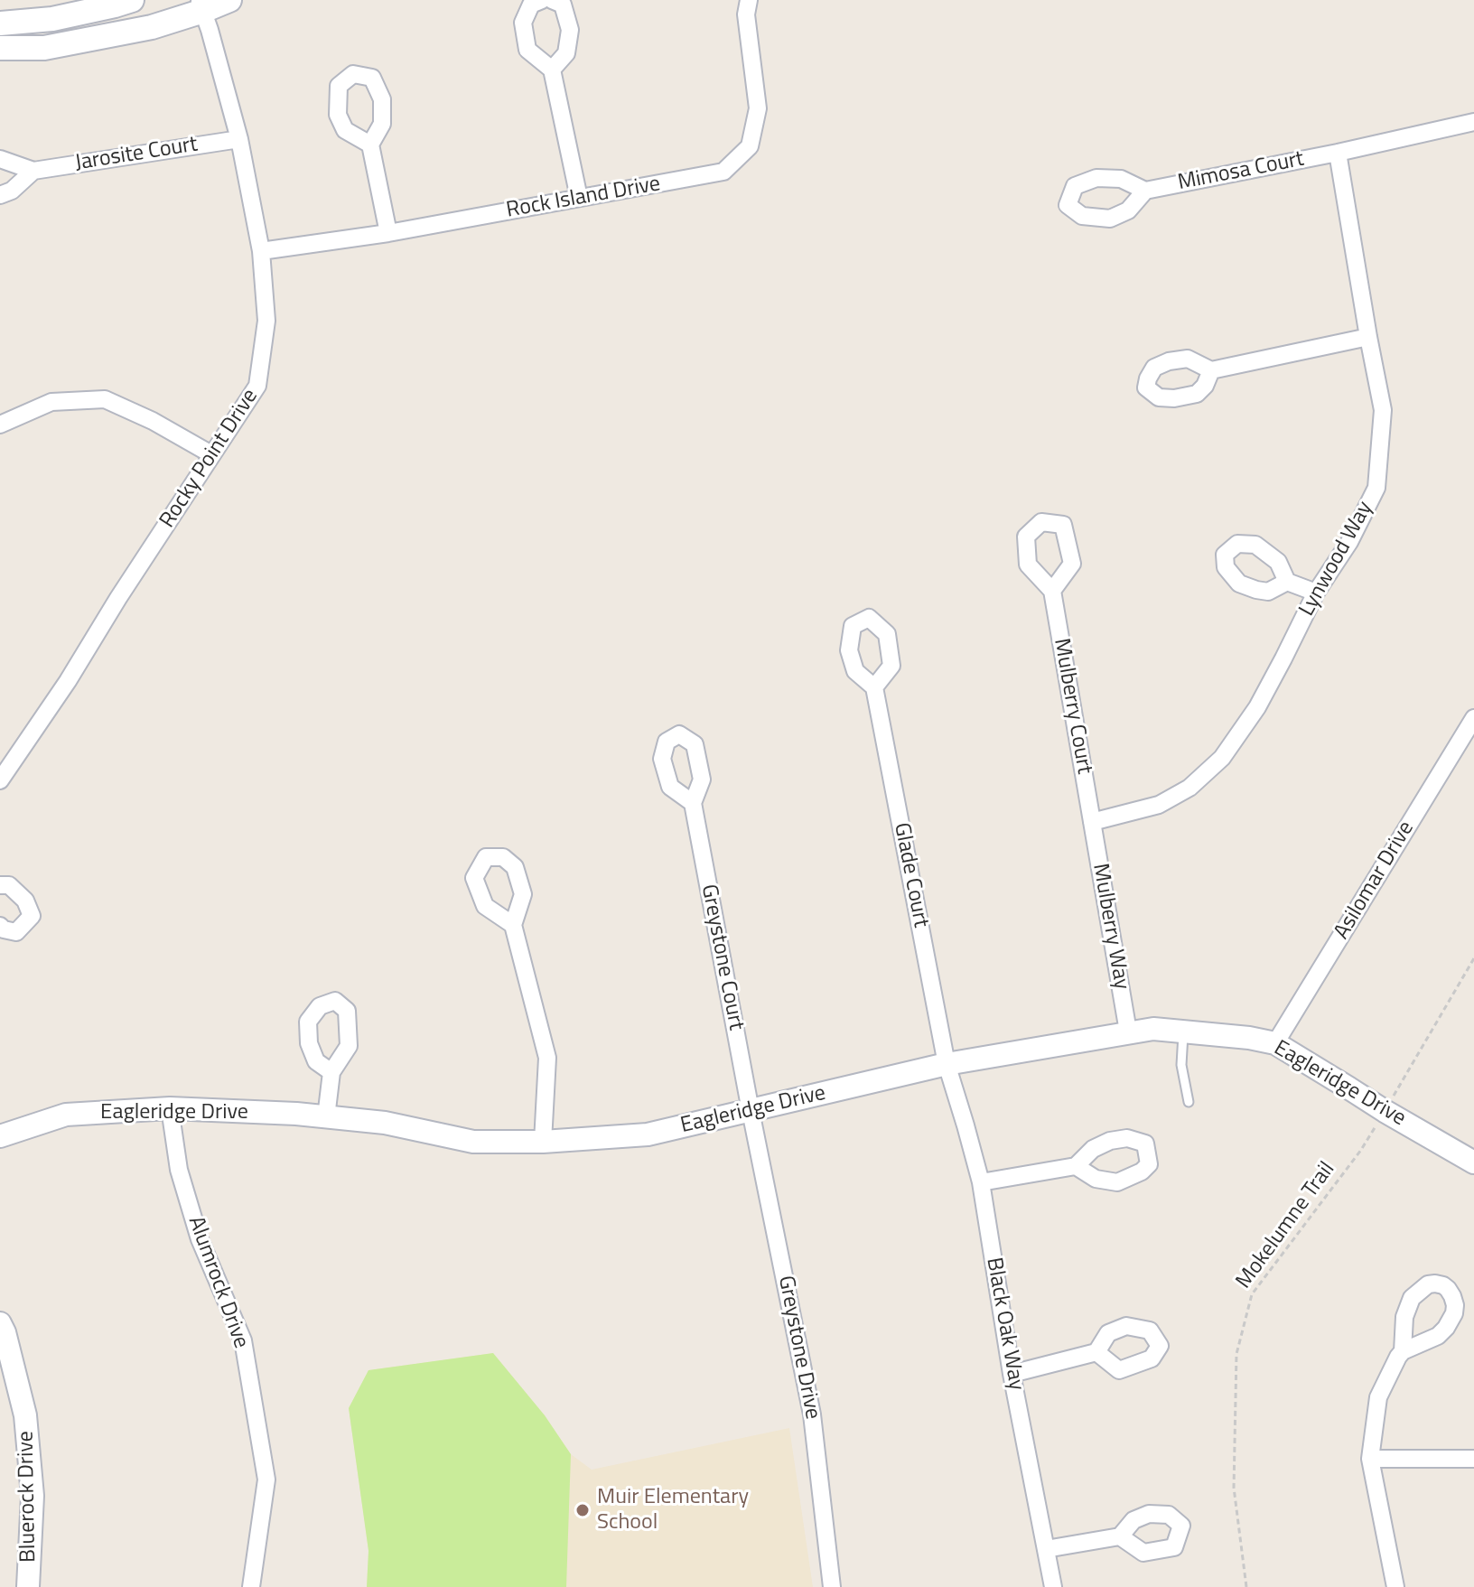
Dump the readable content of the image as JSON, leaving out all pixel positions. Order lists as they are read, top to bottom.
{
  "streets": {
    "street": [
      "Jarosite Court",
      "Mimosa Court",
      "Rock Island Drive",
      "Rocky Point Drive",
      "Lynwood Way",
      "Mulberry Court",
      "Glade Court",
      "Asilomar Drive",
      "Mulberry Way",
      "Greystone Court",
      "Eagleridge Drive",
      "Alumrock Drive",
      "Black Oak Way",
      "Greystone Drive",
      "Bluerock Drive"
    ],
    "path": ["Mokelumne Trail"]
  },
  "crossings": [
    ["Jarosite Court", "Rocky Point Drive"],
    ["Mimosa Court", "Lynwood Way"],
    ["Rock Island Drive", "Rocky Point Drive"],
    ["Lynwood Way", "Mulberry Court"],
    ["Lynwood Way", "Mulberry Way"],
    ["Mulberry Court", "Mulberry Way"],
    ["Glade Court", "Eagleridge Drive"],
    ["Glade Court", "Black Oak Way"],
    ["Asilomar Drive", "Eagleridge Drive"],
    ["Mulberry Way", "Eagleridge Drive"],
    ["Greystone Court", "Eagleridge Drive"],
    ["Greystone Court", "Greystone Drive"],
    ["Eagleridge Drive", "Mokelumne Trail"],
    ["Eagleridge Drive", "Alumrock Drive"],
    ["Eagleridge Drive", "Black Oak Way"],
    ["Eagleridge Drive", "Greystone Drive"]
  ],
  "places": ["Muir Elementary School"]
}
